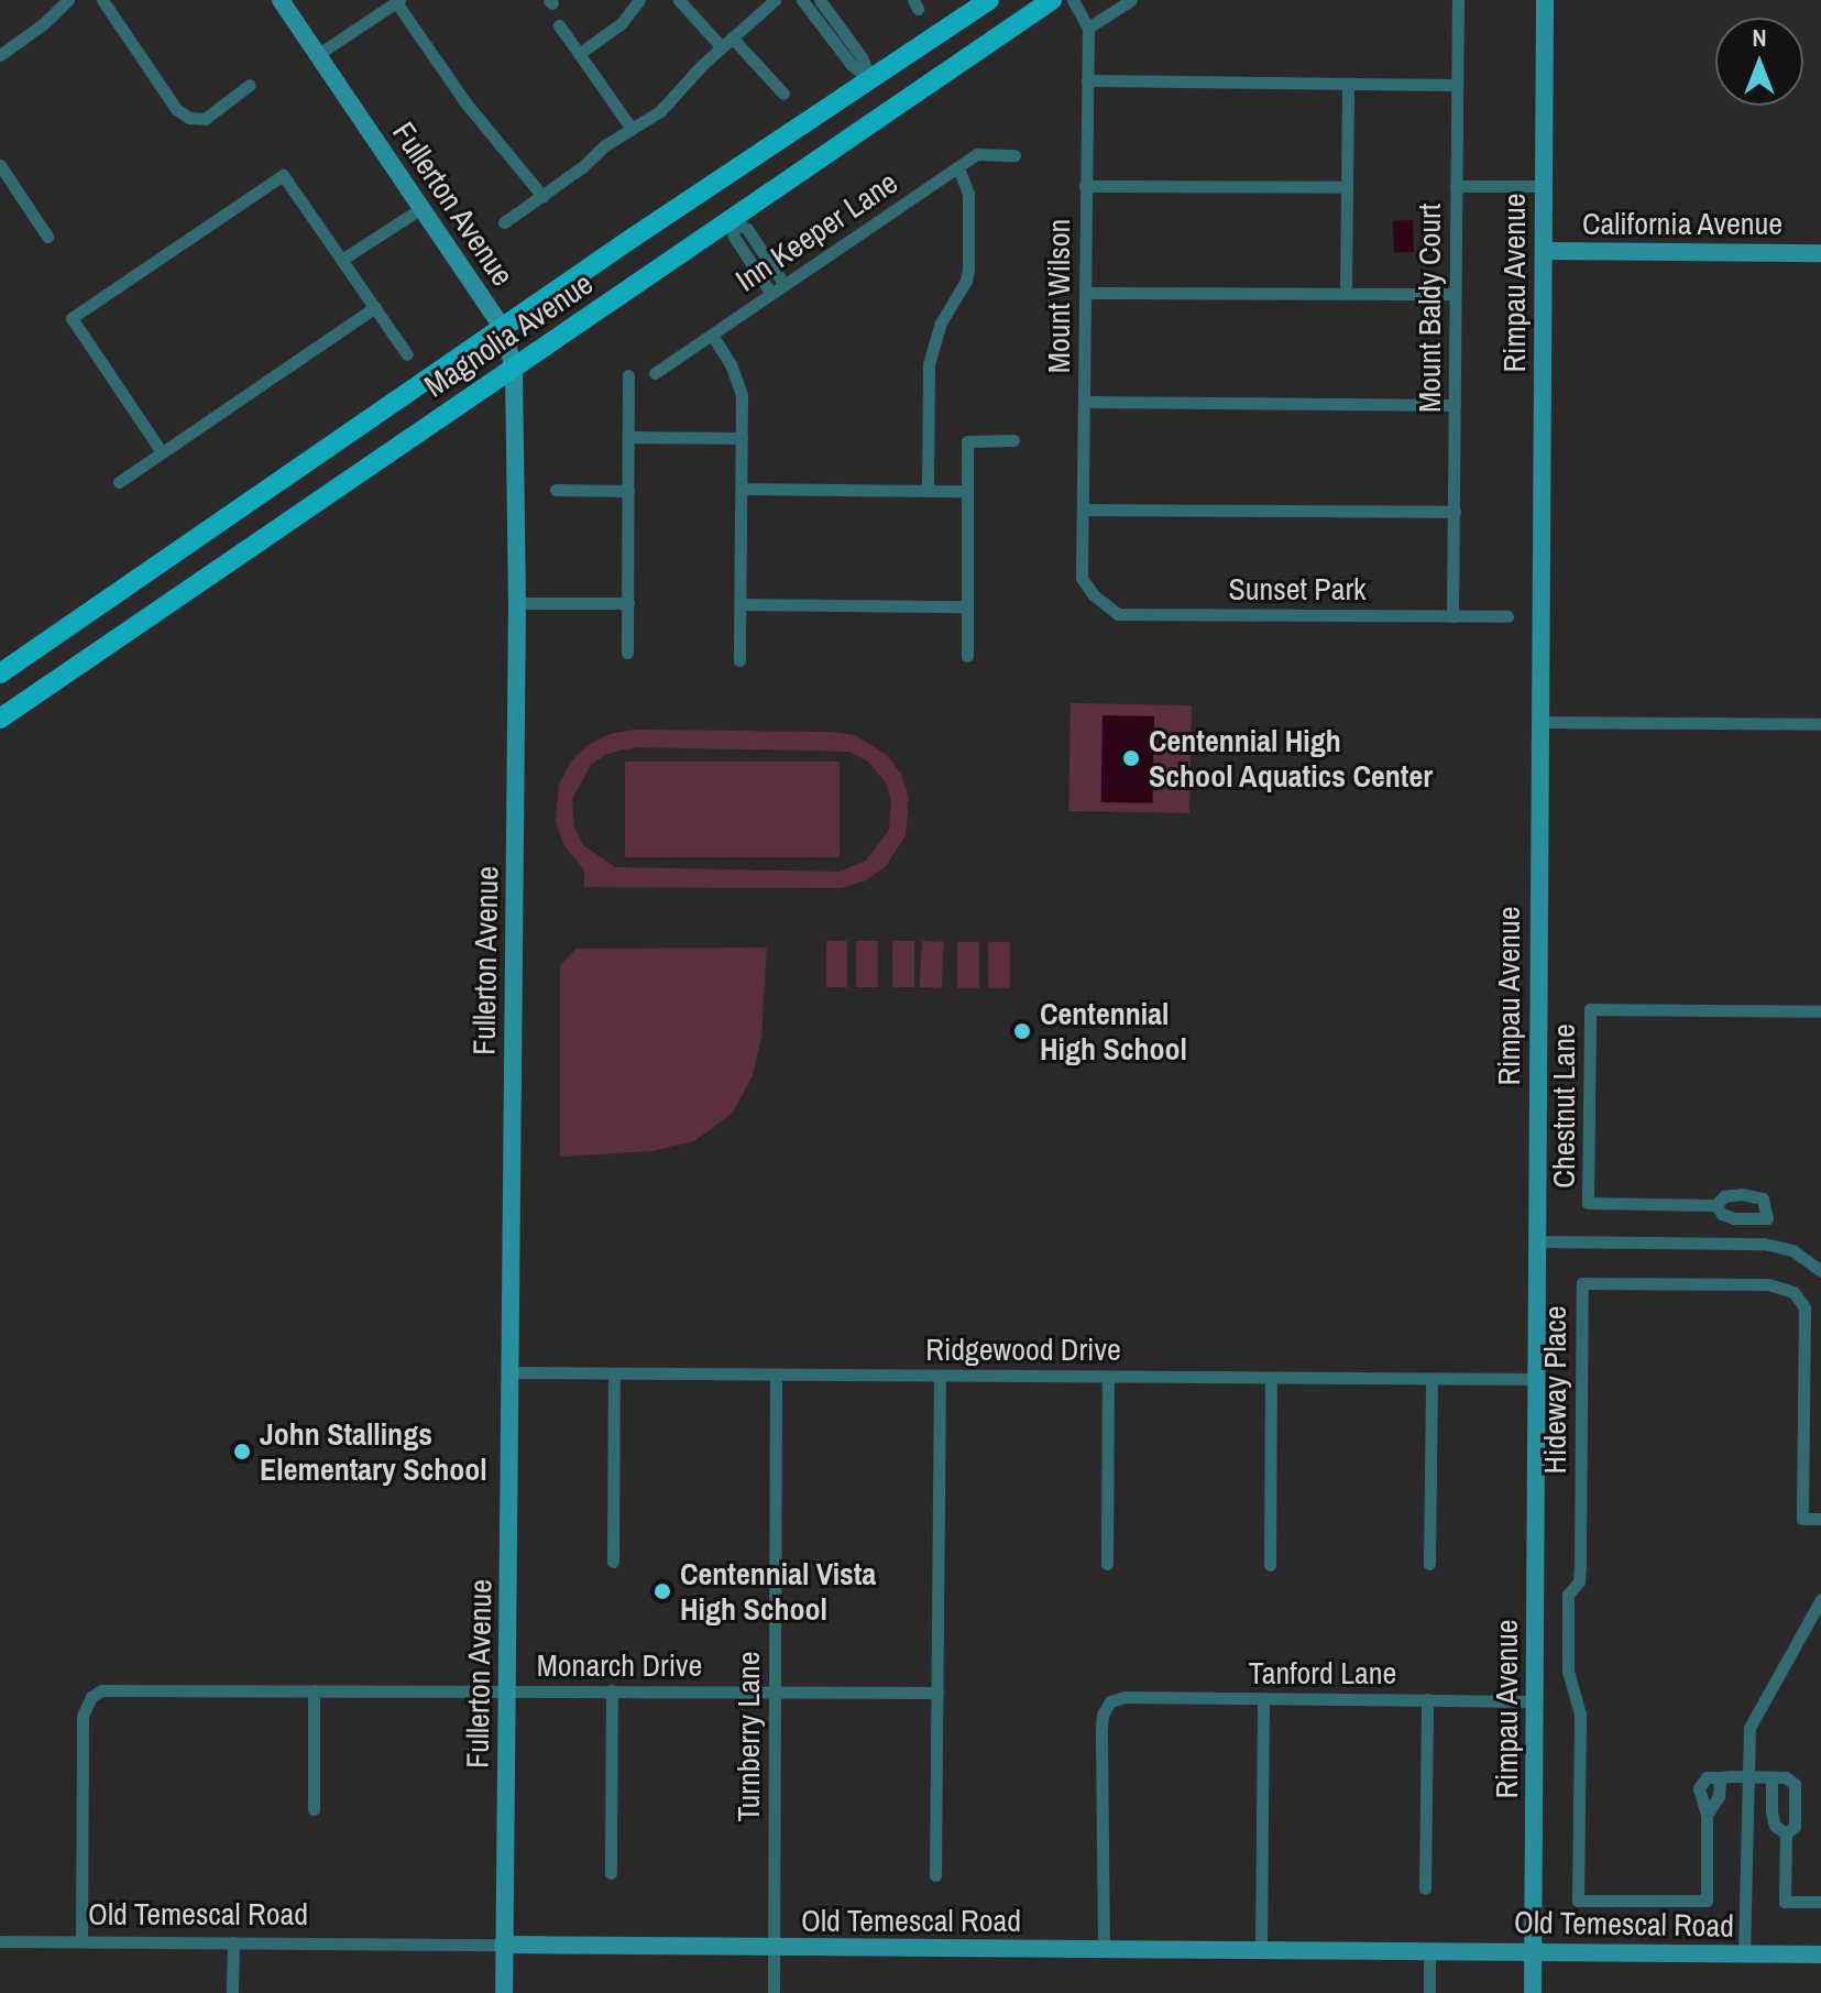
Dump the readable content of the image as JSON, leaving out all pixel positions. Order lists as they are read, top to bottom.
{
  "streets": {
    "main road": [
      "Fullerton Avenue",
      "California Avenue",
      "Rimpau Avenue",
      "Magnolia Avenue",
      "Old Temescal Road"
    ],
    "street": [
      "Inn Keeper Lane",
      "Mount Wilson",
      "Mount Baldy Court",
      "Sunset Park",
      "Chestnut Lane",
      "Ridgewood Drive",
      "Hideway Place",
      "Monarch Drive",
      "Tanford Lane",
      "Turnberry Lane"
    ]
  },
  "crossings": [
    ["Fullerton Avenue", "Magnolia Avenue"],
    ["Fullerton Avenue", "Ridgewood Drive"],
    ["Fullerton Avenue", "Monarch Drive"],
    ["Fullerton Avenue", "Old Temescal Road"],
    ["California Avenue", "Rimpau Avenue"],
    ["Rimpau Avenue", "Ridgewood Drive"],
    ["Rimpau Avenue", "Tanford Lane"],
    ["Rimpau Avenue", "Old Temescal Road"],
    ["Mount Wilson", "Sunset Park"],
    ["Mount Baldy Court", "Sunset Park"],
    ["Ridgewood Drive", "Turnberry Lane"],
    ["Monarch Drive", "Turnberry Lane"],
    ["Monarch Drive", "Old Temescal Road"],
    ["Tanford Lane", "Old Temescal Road"],
    ["Turnberry Lane", "Old Temescal Road"]
  ],
  "places": [
    "Centennial High School Aquatics Center",
    "Centennial High School",
    "John Stallings Elementary School",
    "Centennial Vista High School"
  ],
  "north": "top"
}
